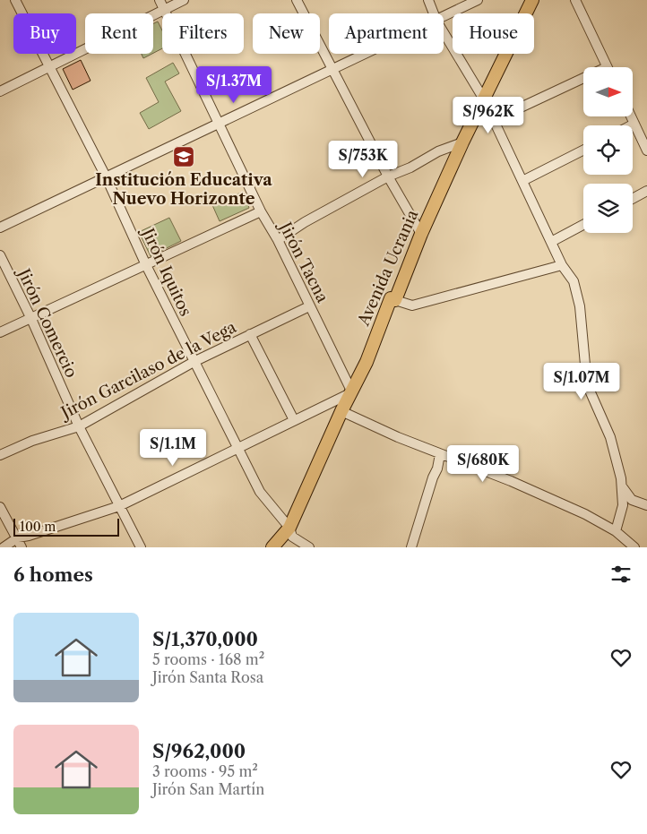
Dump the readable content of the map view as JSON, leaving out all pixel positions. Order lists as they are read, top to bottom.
{
  "streets": {
    "main road": ["Avenida Ucrania"],
    "street": [
      "Jirón Tacna",
      "Jirón Iquitos",
      "Jirón Comercio",
      "Jirón Garcilaso de la Vega"
    ]
  },
  "crossings": [
    ["Jirón Tacna", "Avenida Ucrania"],
    ["Jirón Tacna", "Jirón Garcilaso de la Vega"],
    ["Avenida Ucrania", "Jirón Iquitos"],
    ["Jirón Iquitos", "Jirón Garcilaso de la Vega"],
    ["Jirón Comercio", "Jirón Garcilaso de la Vega"]
  ],
  "places": {
    "school or university": ["Institución Educativa Nuevo Horizonte"]
  },
  "scale_bar": "100 m",
  "north": "right",
  "page": {
    "chip": [
      "Buy",
      "Rent",
      "Filters",
      "New",
      "Apartment",
      "House"
    ],
    "price": [
      "S/1.37M",
      "S/962K",
      "S/753K",
      "S/1.07M",
      "S/1.1M",
      "S/680K"
    ],
    "scale": "100 m",
    "heading": "6 homes",
    "list": [
      {
        "name": "S/1,370,000",
        "note": "5 rooms · 168 m² · Jirón Santa Rosa"
      },
      {
        "name": "S/962,000",
        "note": "3 rooms · 95 m² · Jirón San Martín"
      }
    ]
  }
}
